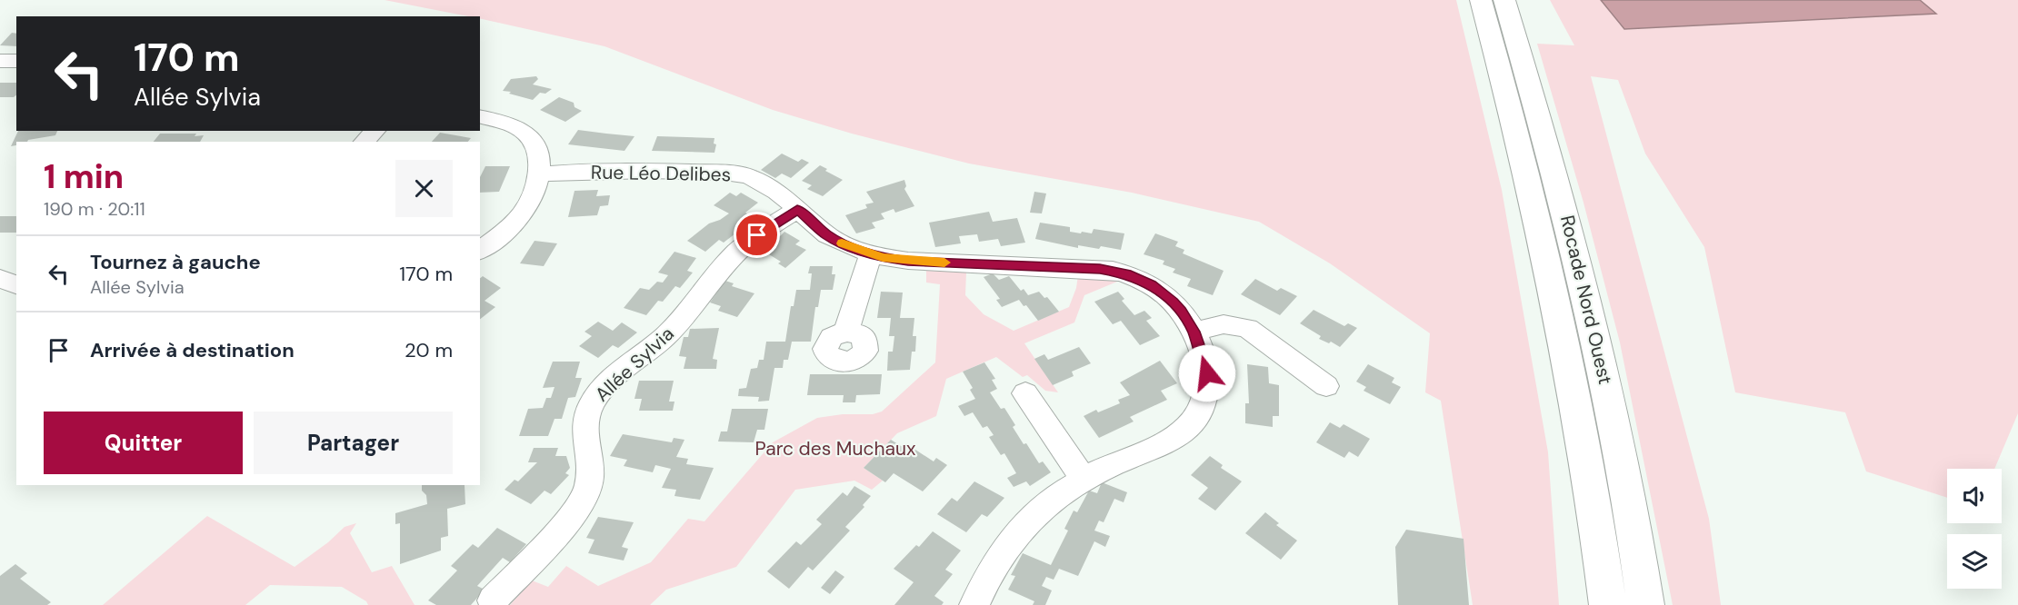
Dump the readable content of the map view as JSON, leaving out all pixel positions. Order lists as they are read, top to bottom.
{
  "streets": {
    "highway": ["Rocade Nord Ouest"],
    "street": ["Rue Léo Delibes", "Allée Sylvia"]
  },
  "crossings": [
    ["Rue Léo Delibes", "Allée Sylvia"]
  ],
  "parks": ["Parc des Muchaux"],
  "page": {
    "turn": ["170 m", "Allée Sylvia"],
    "heading": ["1 min", "190 m · 20:11"],
    "list": [
      {
        "name": "Tournez à gauche",
        "note": "Allée Sylvia",
        "value": "170 m"
      },
      {
        "name": "Arrivée à destination",
        "value": "20 m"
      }
    ],
    "buttons": ["Quitter", "Partager"]
  }
}
